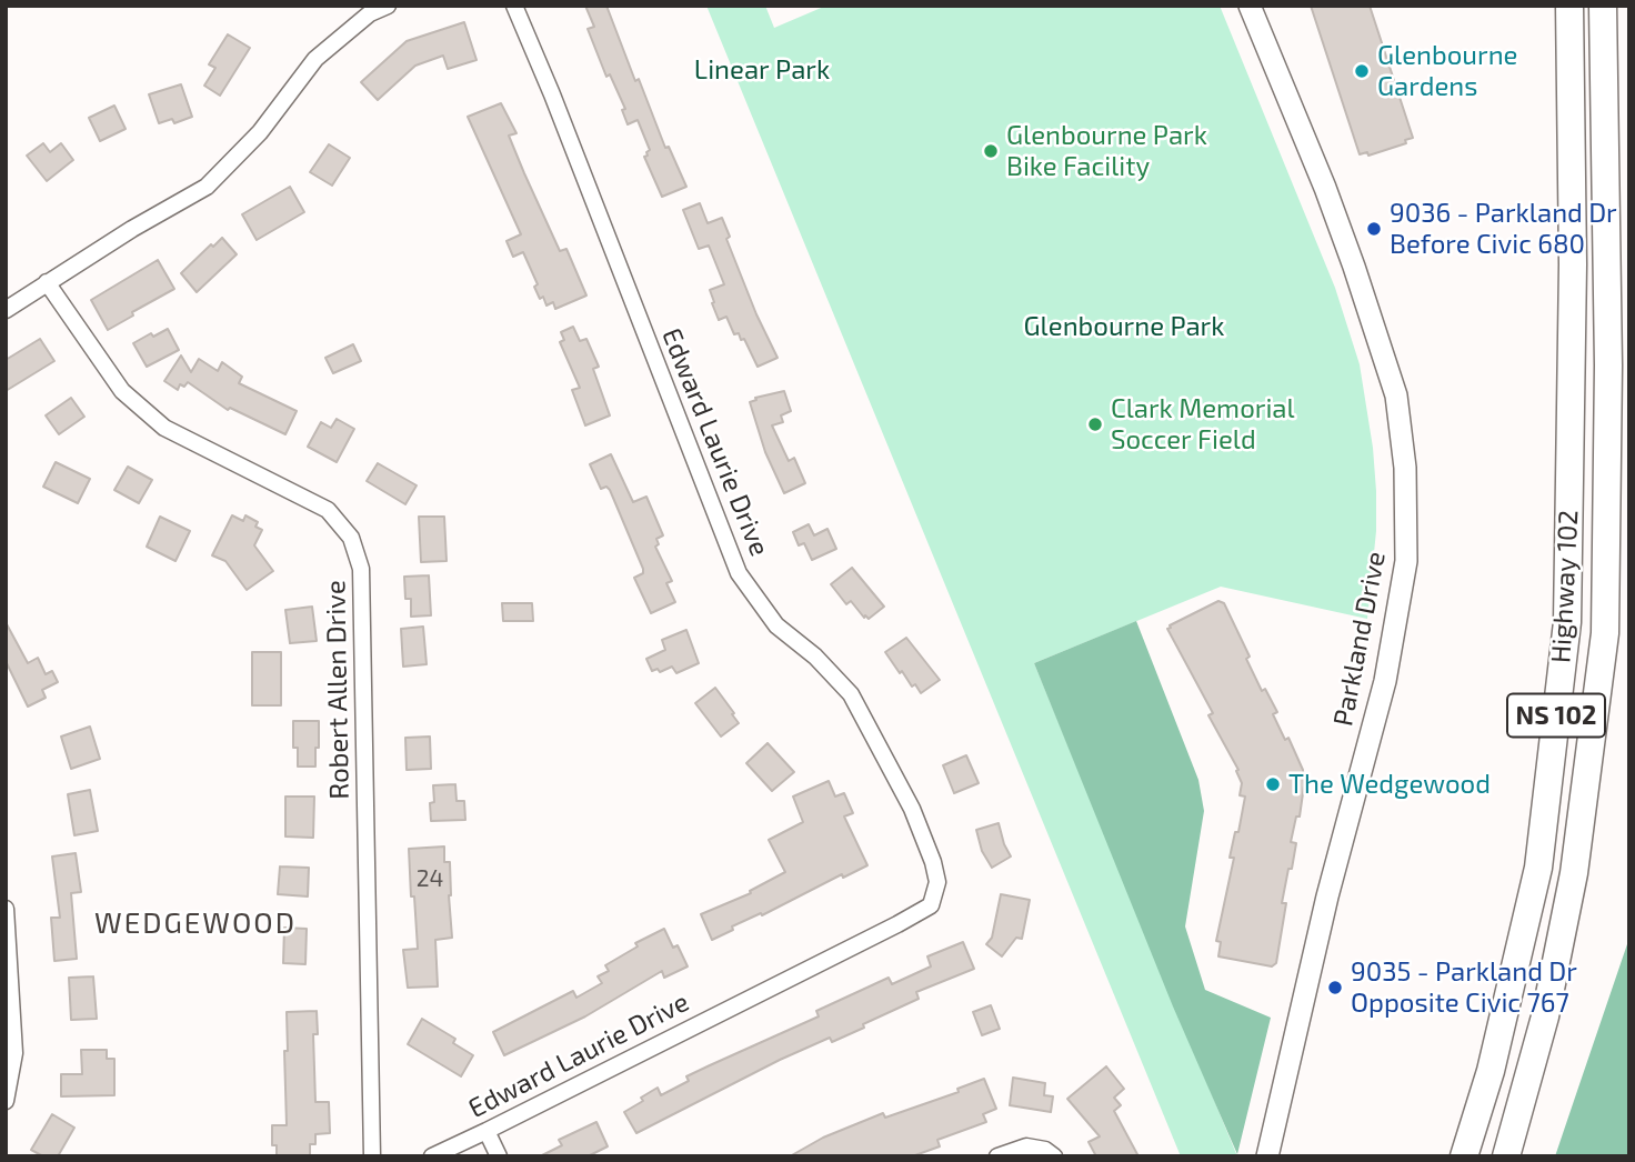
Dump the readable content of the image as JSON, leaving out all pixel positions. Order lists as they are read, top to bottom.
{
  "streets": {
    "highway": ["Highway 102", "NS 102"],
    "street": ["Edward Laurie Drive", "Parkland Drive", "Robert Allen Drive"]
  },
  "districts": ["WEDGEWOOD"],
  "parks": ["Linear Park", "Glenbourne Park"],
  "places": [
    "Glenbourne Gardens",
    "Glenbourne Park Bike Facility",
    "9036 - Parkland Dr Before Civic 680",
    "Clark Memorial Soccer Field",
    "The Wedgewood",
    "9035 - Parkland Dr Opposite Civic 767"
  ],
  "house_numbers": ["24"]
}
